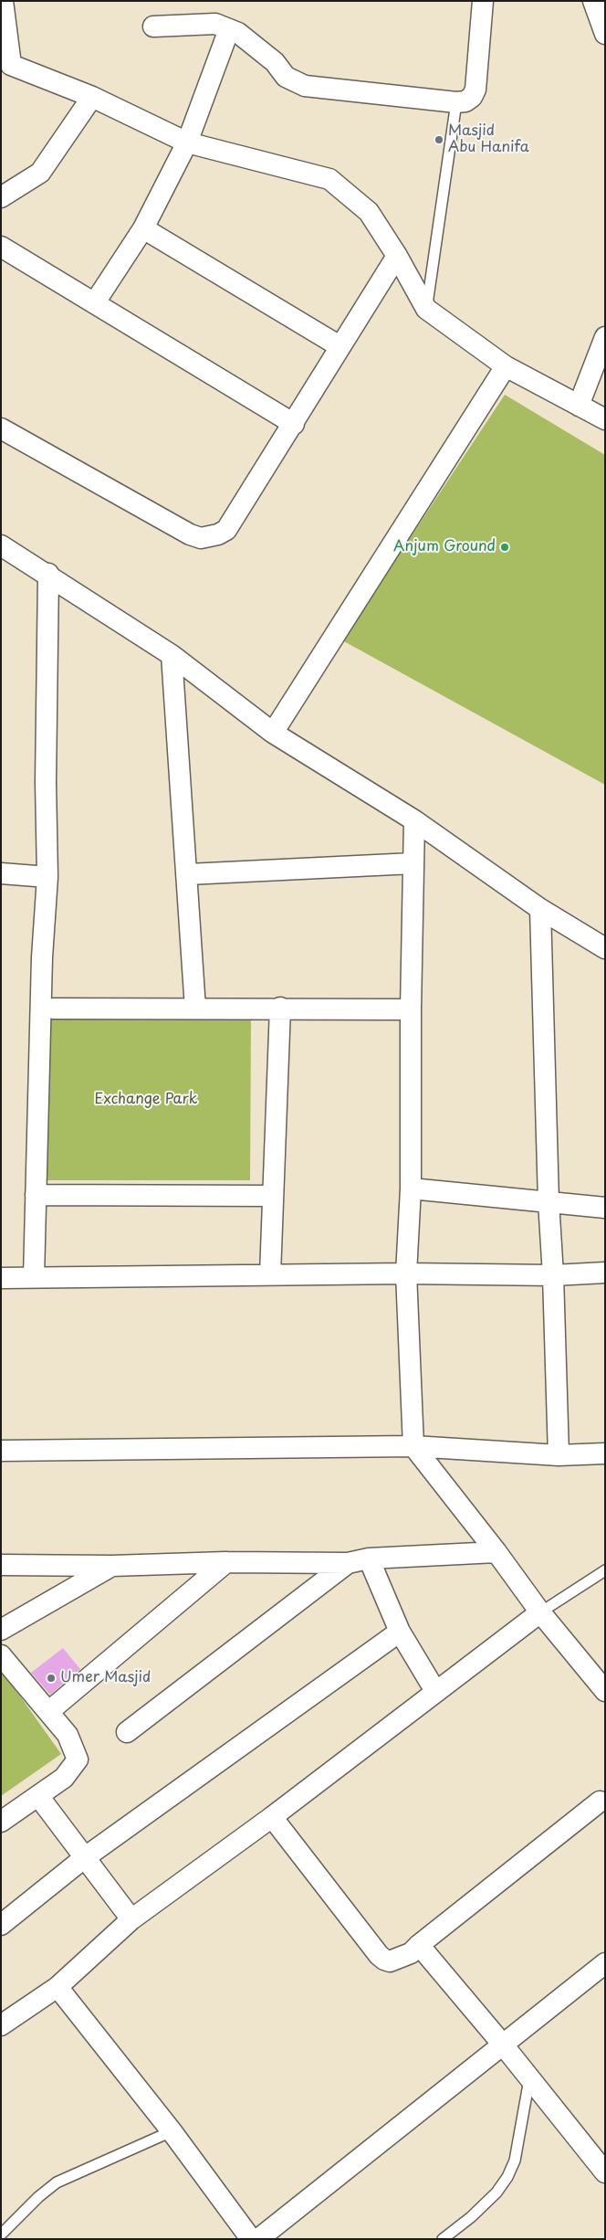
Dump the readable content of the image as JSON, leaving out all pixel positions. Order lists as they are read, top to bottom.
{
  "parks": ["Exchange Park"],
  "places": ["Masjid Abu Hanifa", "Anjum Ground", "Umer Masjid"]
}
